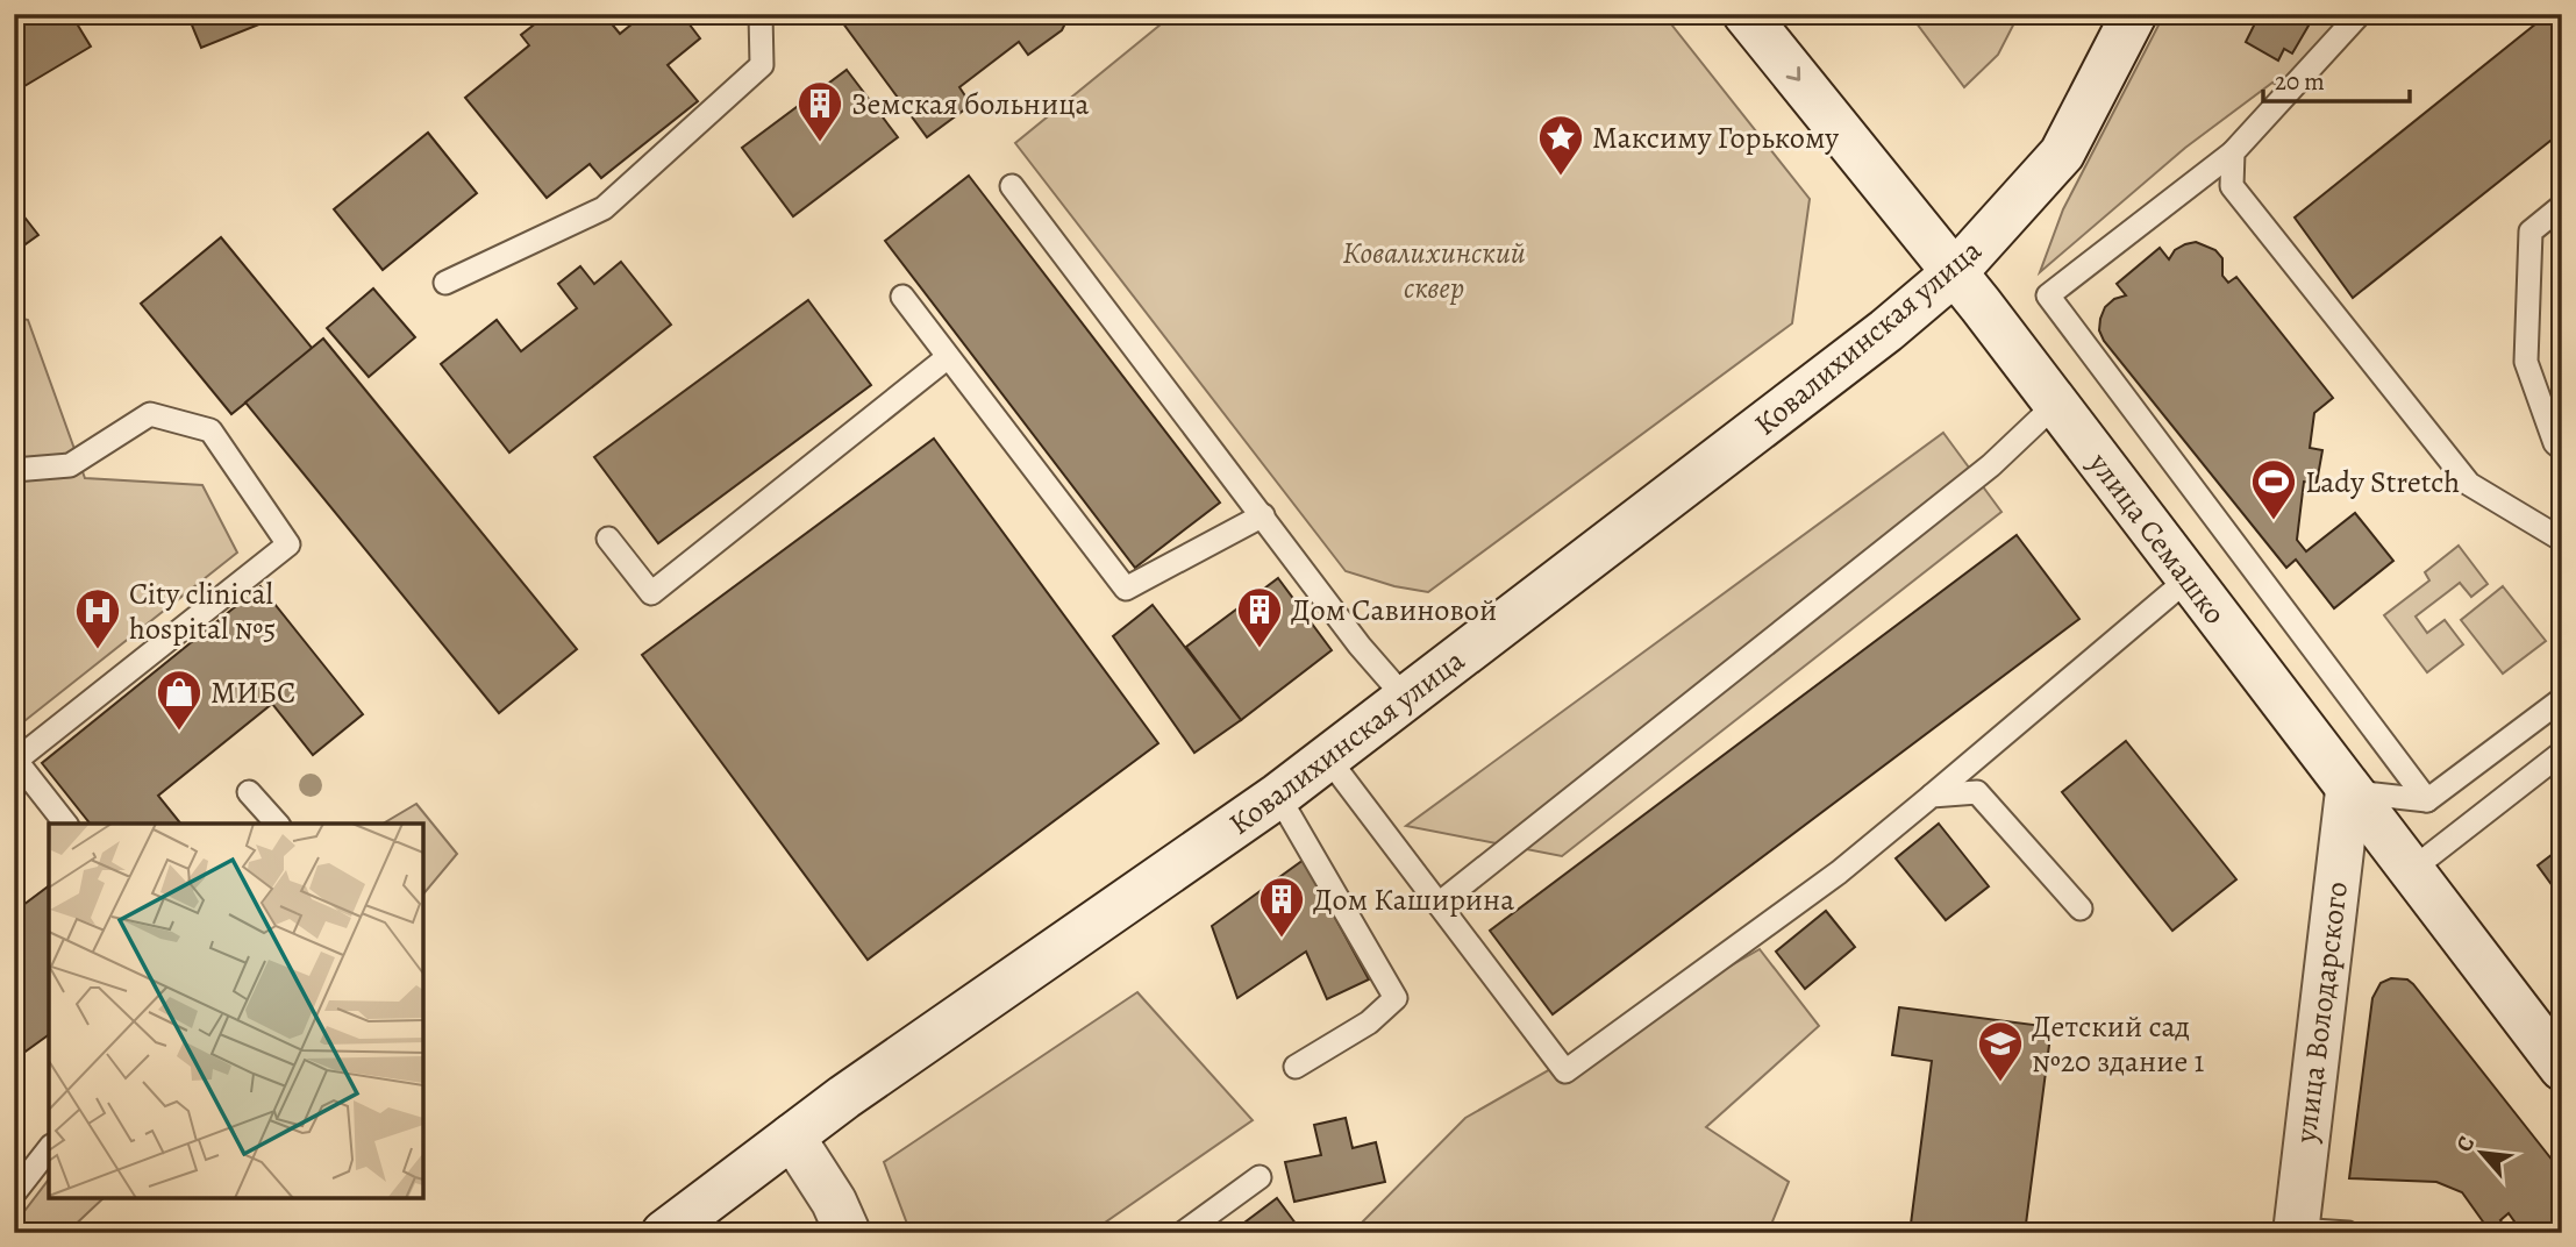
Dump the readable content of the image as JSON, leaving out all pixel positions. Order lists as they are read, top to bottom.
{
  "streets": {
    "street": ["Ковалихинская улица", "улица Семашко", "улица Володарского"]
  },
  "crossings": [
    ["Ковалихинская улица", "улица Семашко"],
    ["улица Семашко", "улица Володарского"]
  ],
  "parks": ["Ковалихинский сквер"],
  "places": {
    "building": ["Земская больница", "Дом Савиновой", "Дом Каширина"],
    "place": ["Максиму Горькому"],
    "sports": ["Lady Stretch"],
    "hospital": ["City clinical hospital №5"],
    "shop": ["МИБС"],
    "school or university": ["Детский сад №20 здание 1"]
  },
  "scale_bar": "20 m",
  "north": "top left"
}
